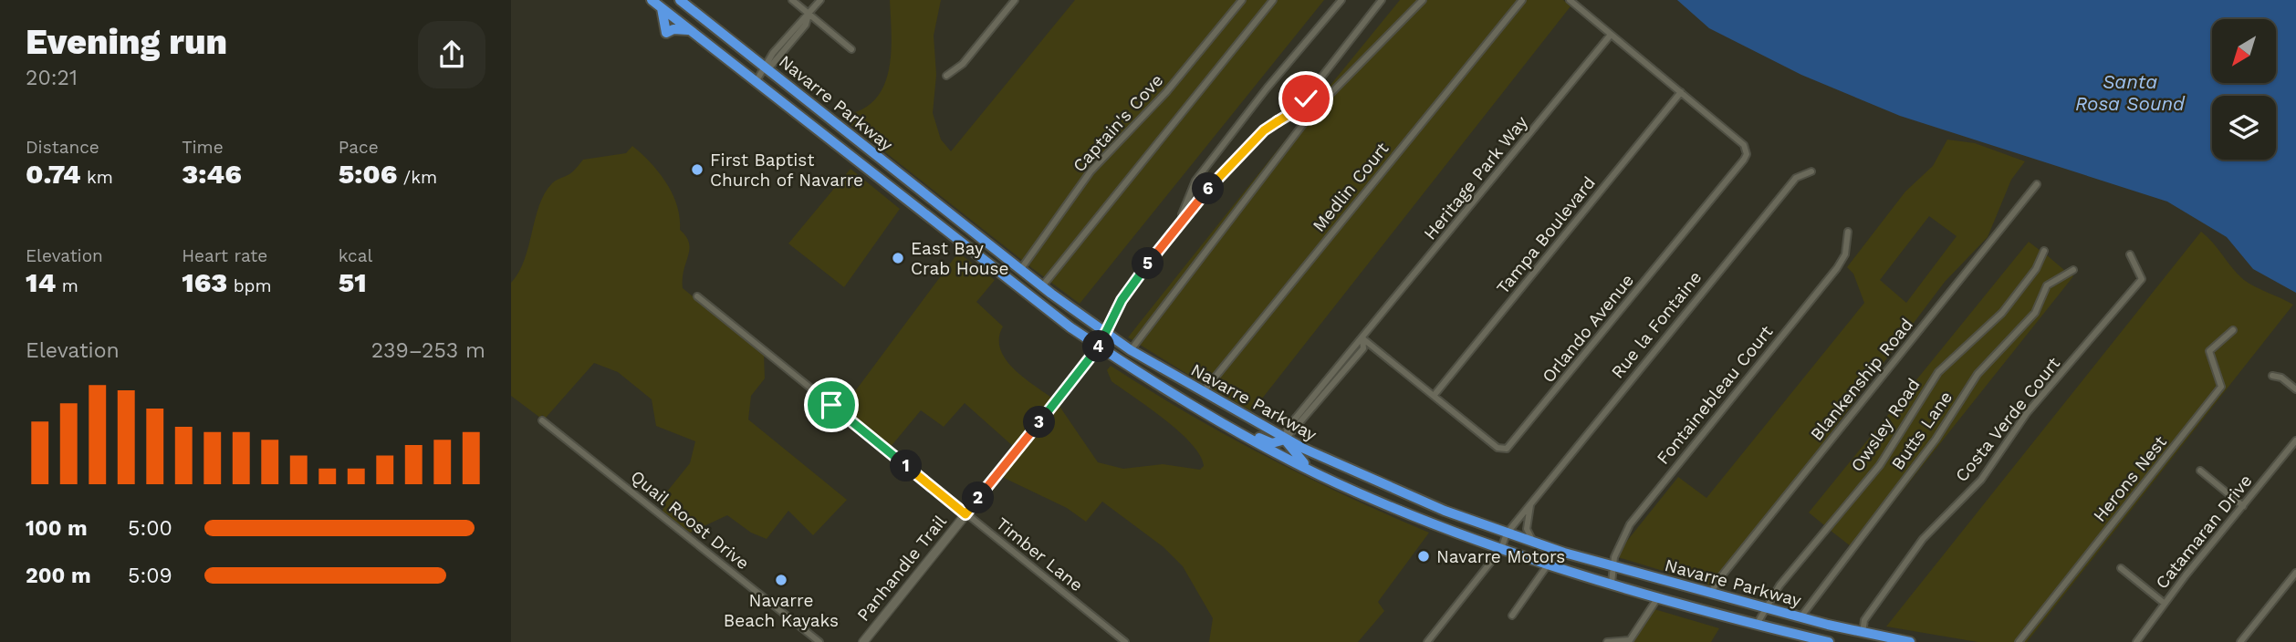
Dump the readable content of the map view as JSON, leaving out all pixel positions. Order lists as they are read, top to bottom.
{
  "streets": {
    "highway": ["Navarre Parkway"],
    "street": [
      "Captain's Cove",
      "Heritage Park Way",
      "Medlin Court",
      "Tampa Boulevard",
      "Rue la Fontaine",
      "Orlando Avenue",
      "Blankenship Road",
      "Fontainebleau Court",
      "Costa Verde Court",
      "Owsley Road",
      "Butts Lane",
      "Herons Nest",
      "Quail Roost Drive",
      "Catamaran Drive",
      "Timber Lane",
      "Panhandle Trail"
    ]
  },
  "crossings": [
    ["Navarre Parkway", "Captain's Cove"],
    ["Navarre Parkway", "Heritage Park Way"],
    ["Navarre Parkway", "Medlin Court"],
    ["Navarre Parkway", "Rue la Fontaine"],
    ["Navarre Parkway", "Blankenship Road"],
    ["Navarre Parkway", "Fontainebleau Court"],
    ["Navarre Parkway", "Costa Verde Court"],
    ["Navarre Parkway", "Owsley Road"],
    ["Navarre Parkway", "Butts Lane"],
    ["Navarre Parkway", "Panhandle Trail"],
    ["Heritage Park Way", "Orlando Avenue"],
    ["Tampa Boulevard", "Orlando Avenue"],
    ["Timber Lane", "Panhandle Trail"]
  ],
  "water": ["Santa Rosa Sound"],
  "places": [
    "First Baptist Church of Navarre",
    "East Bay Crab House",
    "Navarre Motors",
    "Navarre Beach Kayaks"
  ],
  "north": "bottom left",
  "page": {
    "heading": ["Evening run", "20:21"],
    "stats": [
      ["Distance", "0.74 km"],
      ["Time", "3:46"],
      ["Pace", "5:06 /km"],
      ["Elevation", "14 m"],
      ["Heart rate", "163 bpm"],
      ["kcal", "51"]
    ],
    "pins": [
      "6",
      "5",
      "4",
      "3",
      "1",
      "2"
    ],
    "chart": ["Elevation", "239–253 m"],
    "list": [
      {
        "name": "100 m",
        "note": "5:00"
      },
      {
        "name": "200 m",
        "note": "5:09"
      }
    ]
  }
}
